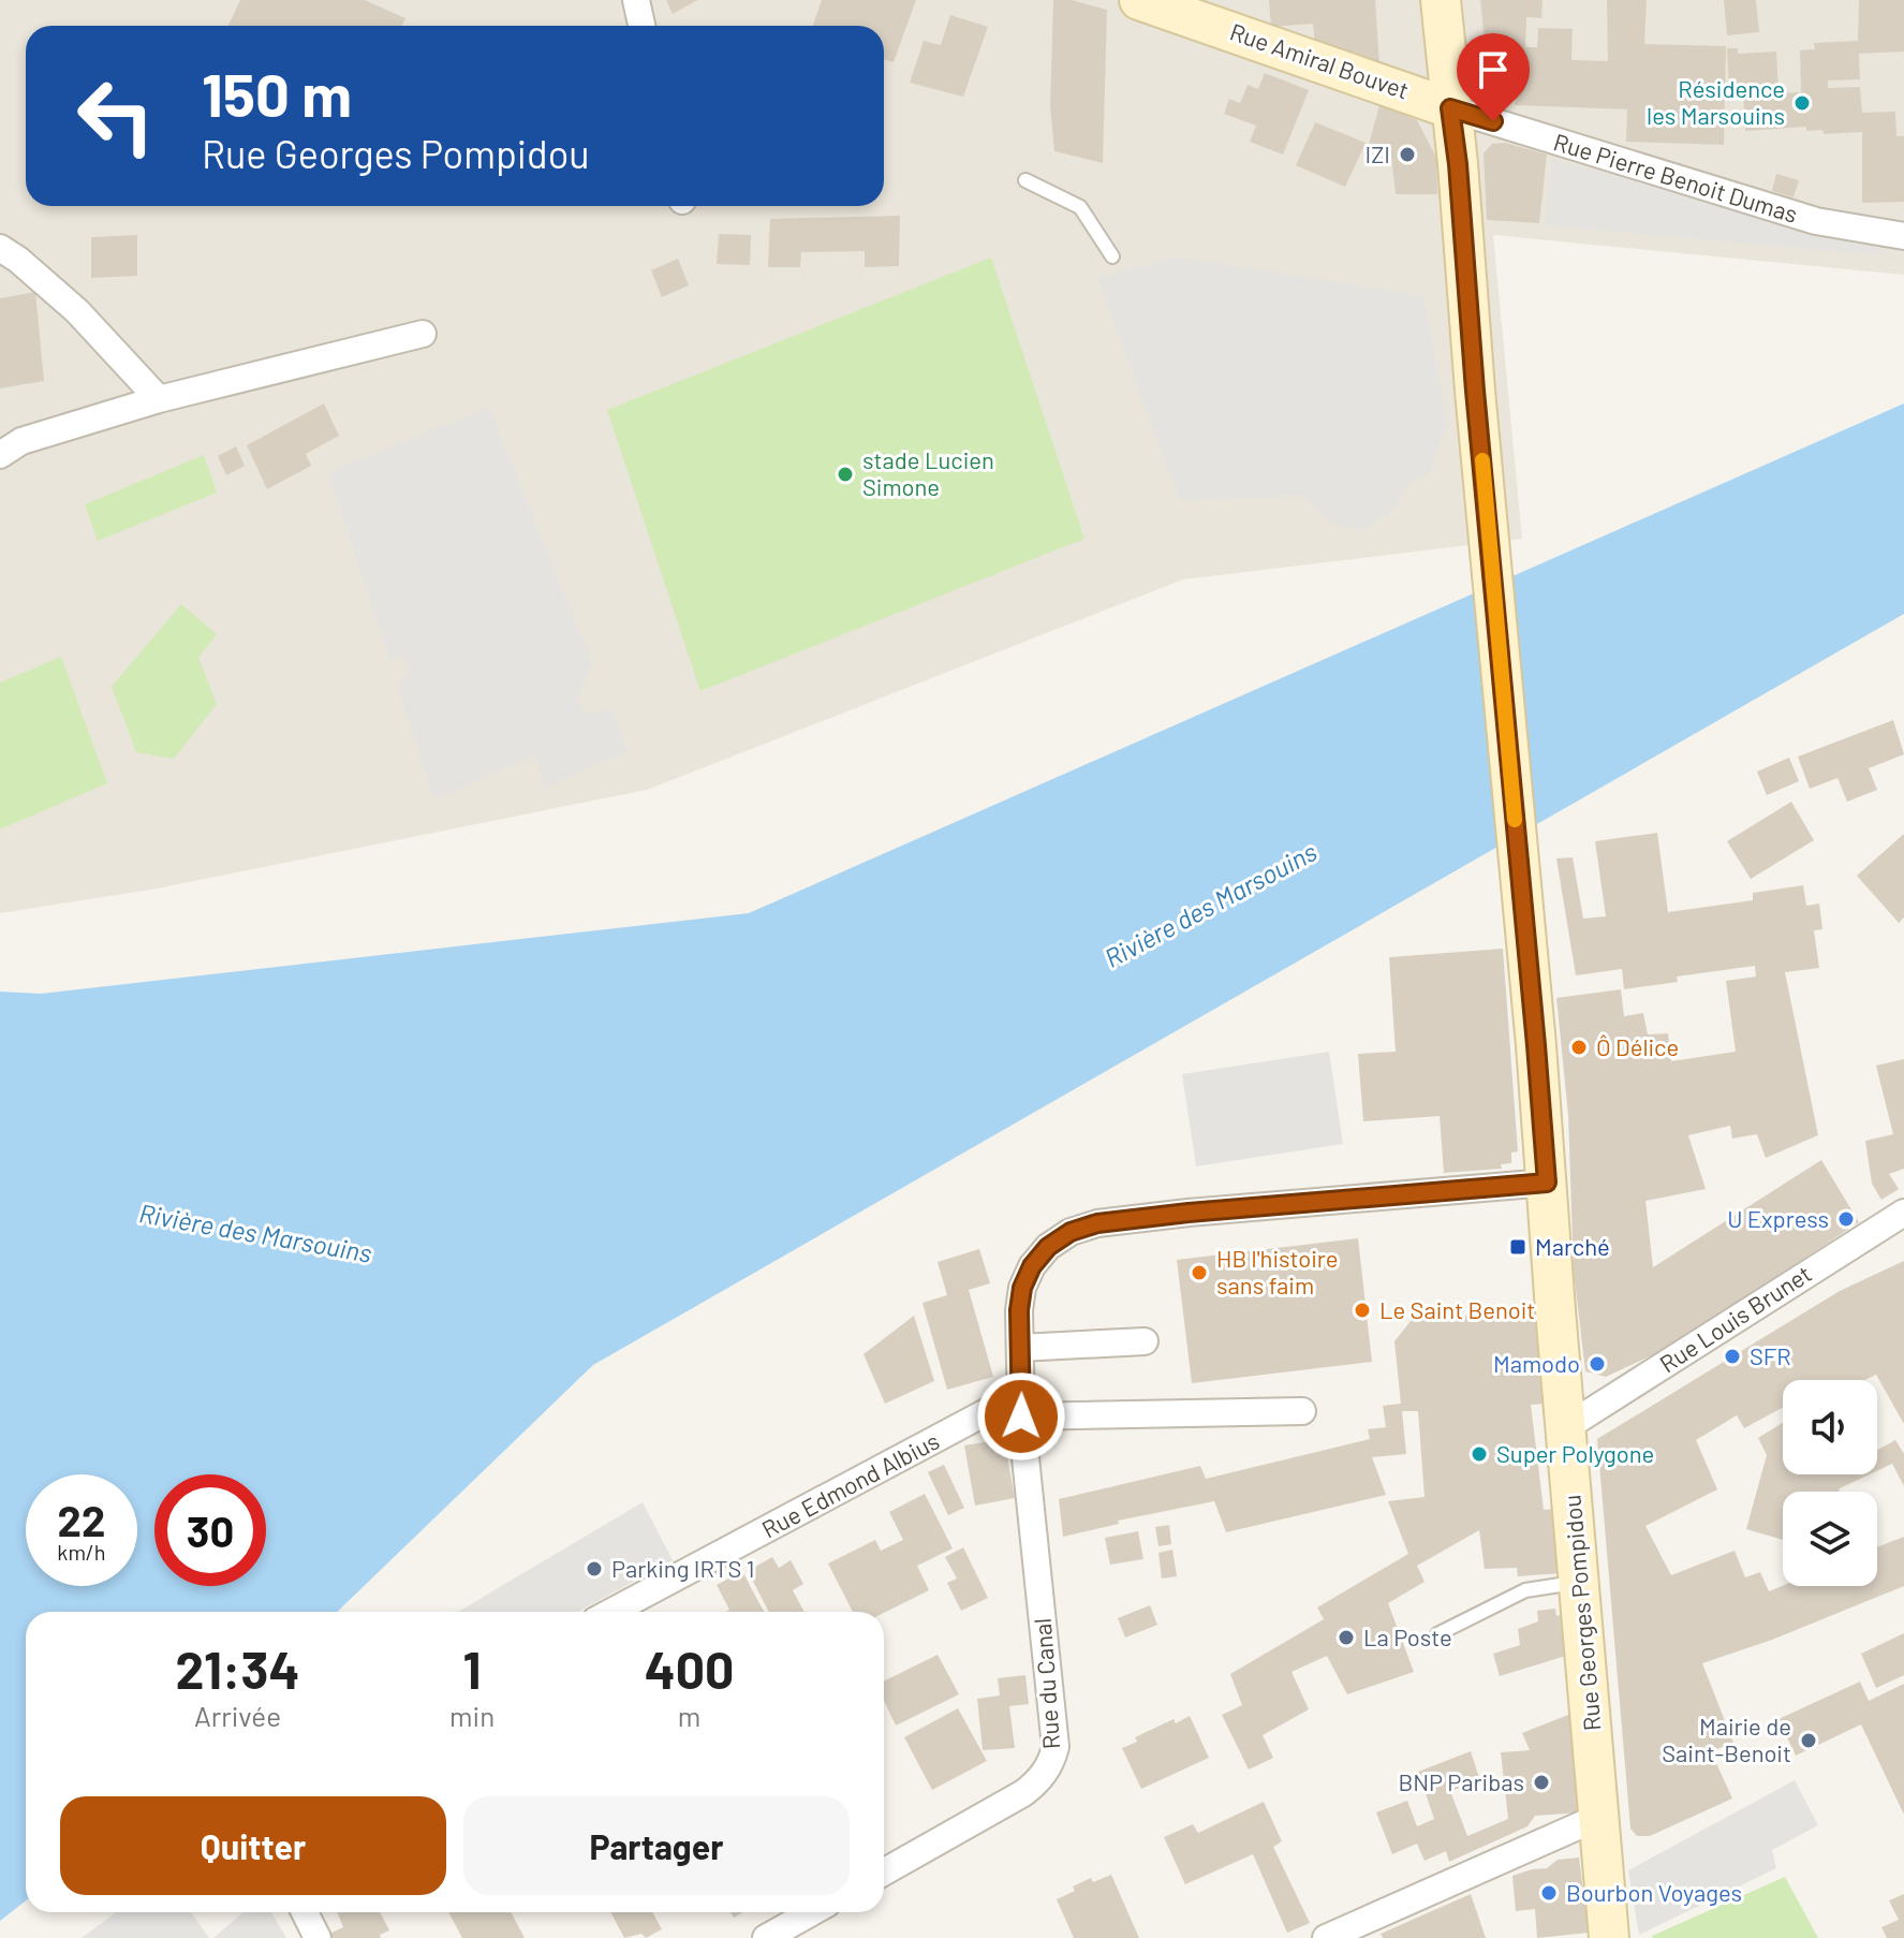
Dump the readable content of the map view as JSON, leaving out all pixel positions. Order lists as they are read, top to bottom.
{
  "streets": {
    "main road": ["Rue Amiral Bouvet", "Rue Georges Pompidou"],
    "street": [
      "Rue Pierre Benoit Dumas",
      "Rue Louis Brunet",
      "Rue Edmond Albius",
      "Rue du Canal"
    ]
  },
  "crossings": [
    ["Rue Amiral Bouvet", "Rue Pierre Benoit Dumas"],
    ["Rue Amiral Bouvet", "Rue Georges Pompidou"],
    ["Rue Pierre Benoit Dumas", "Rue Georges Pompidou"],
    ["Rue Louis Brunet", "Rue Georges Pompidou"],
    ["Rue Edmond Albius", "Rue du Canal"]
  ],
  "water": ["Rivière des Marsouins"],
  "places": {
    "other": [
      "Résidence les Marsouins",
      "IZI",
      "stade Lucien Simone",
      "Ô Délice",
      "U Express",
      "HB l'histoire sans faim",
      "Le Saint Benoit",
      "SFR",
      "Mamodo",
      "Super Polygone",
      "Parking IRTS 1",
      "La Poste",
      "Mairie de Saint-Benoit",
      "BNP Paribas",
      "Bourbon Voyages"
    ],
    "transit": ["Marché"]
  },
  "page": {
    "turn": ["150 m", "Rue Georges Pompidou"],
    "speed": "22 km/h",
    "limit": "30",
    "eta": [
      "21:34",
      "Arrivée",
      "1",
      "min",
      "400",
      "m"
    ],
    "buttons": ["Quitter", "Partager"]
  }
}
